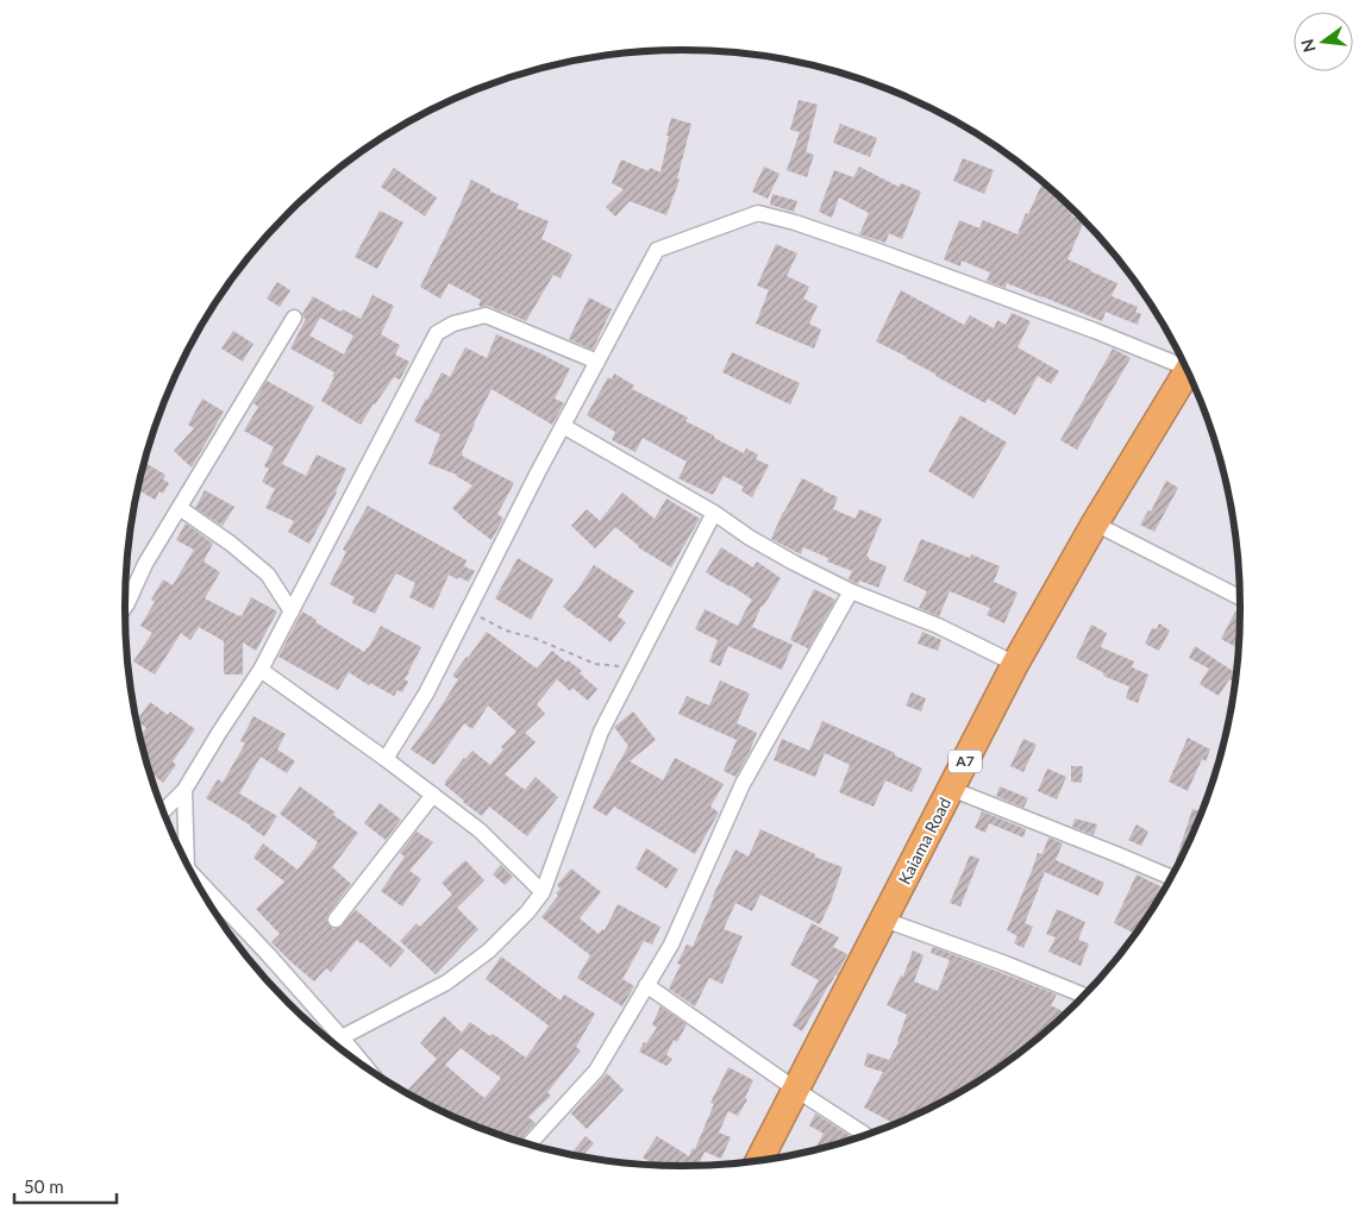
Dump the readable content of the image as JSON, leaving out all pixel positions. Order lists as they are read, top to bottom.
{
  "streets": {
    "highway": ["A7", "Kaiama Road"]
  },
  "scale_bar": "50 m",
  "north": "left"
}
